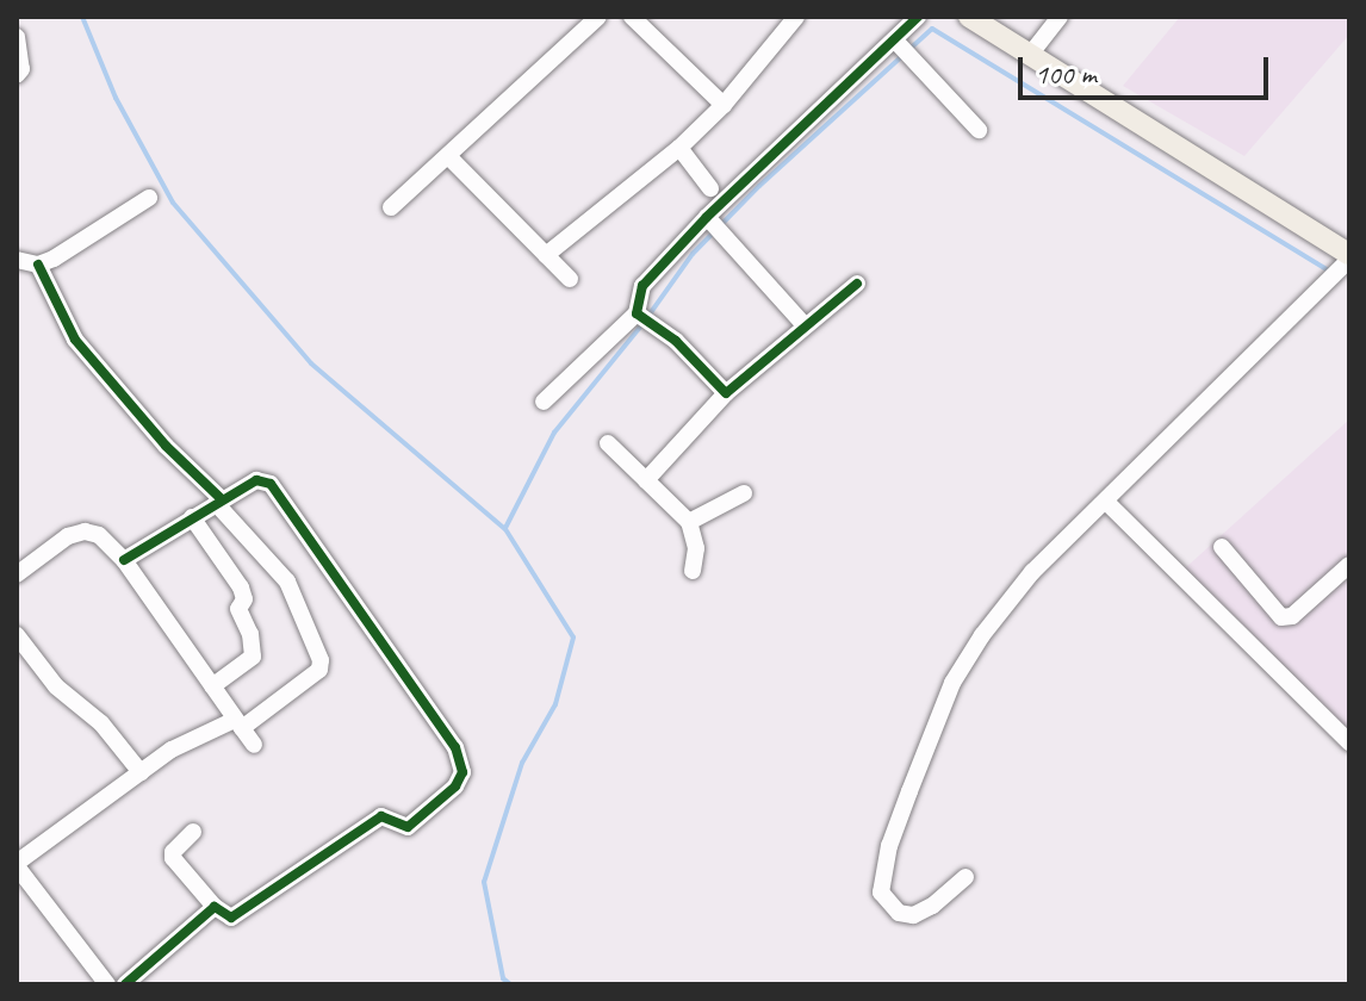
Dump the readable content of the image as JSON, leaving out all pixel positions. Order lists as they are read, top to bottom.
{
  "scale_bar": "100 m"
}
